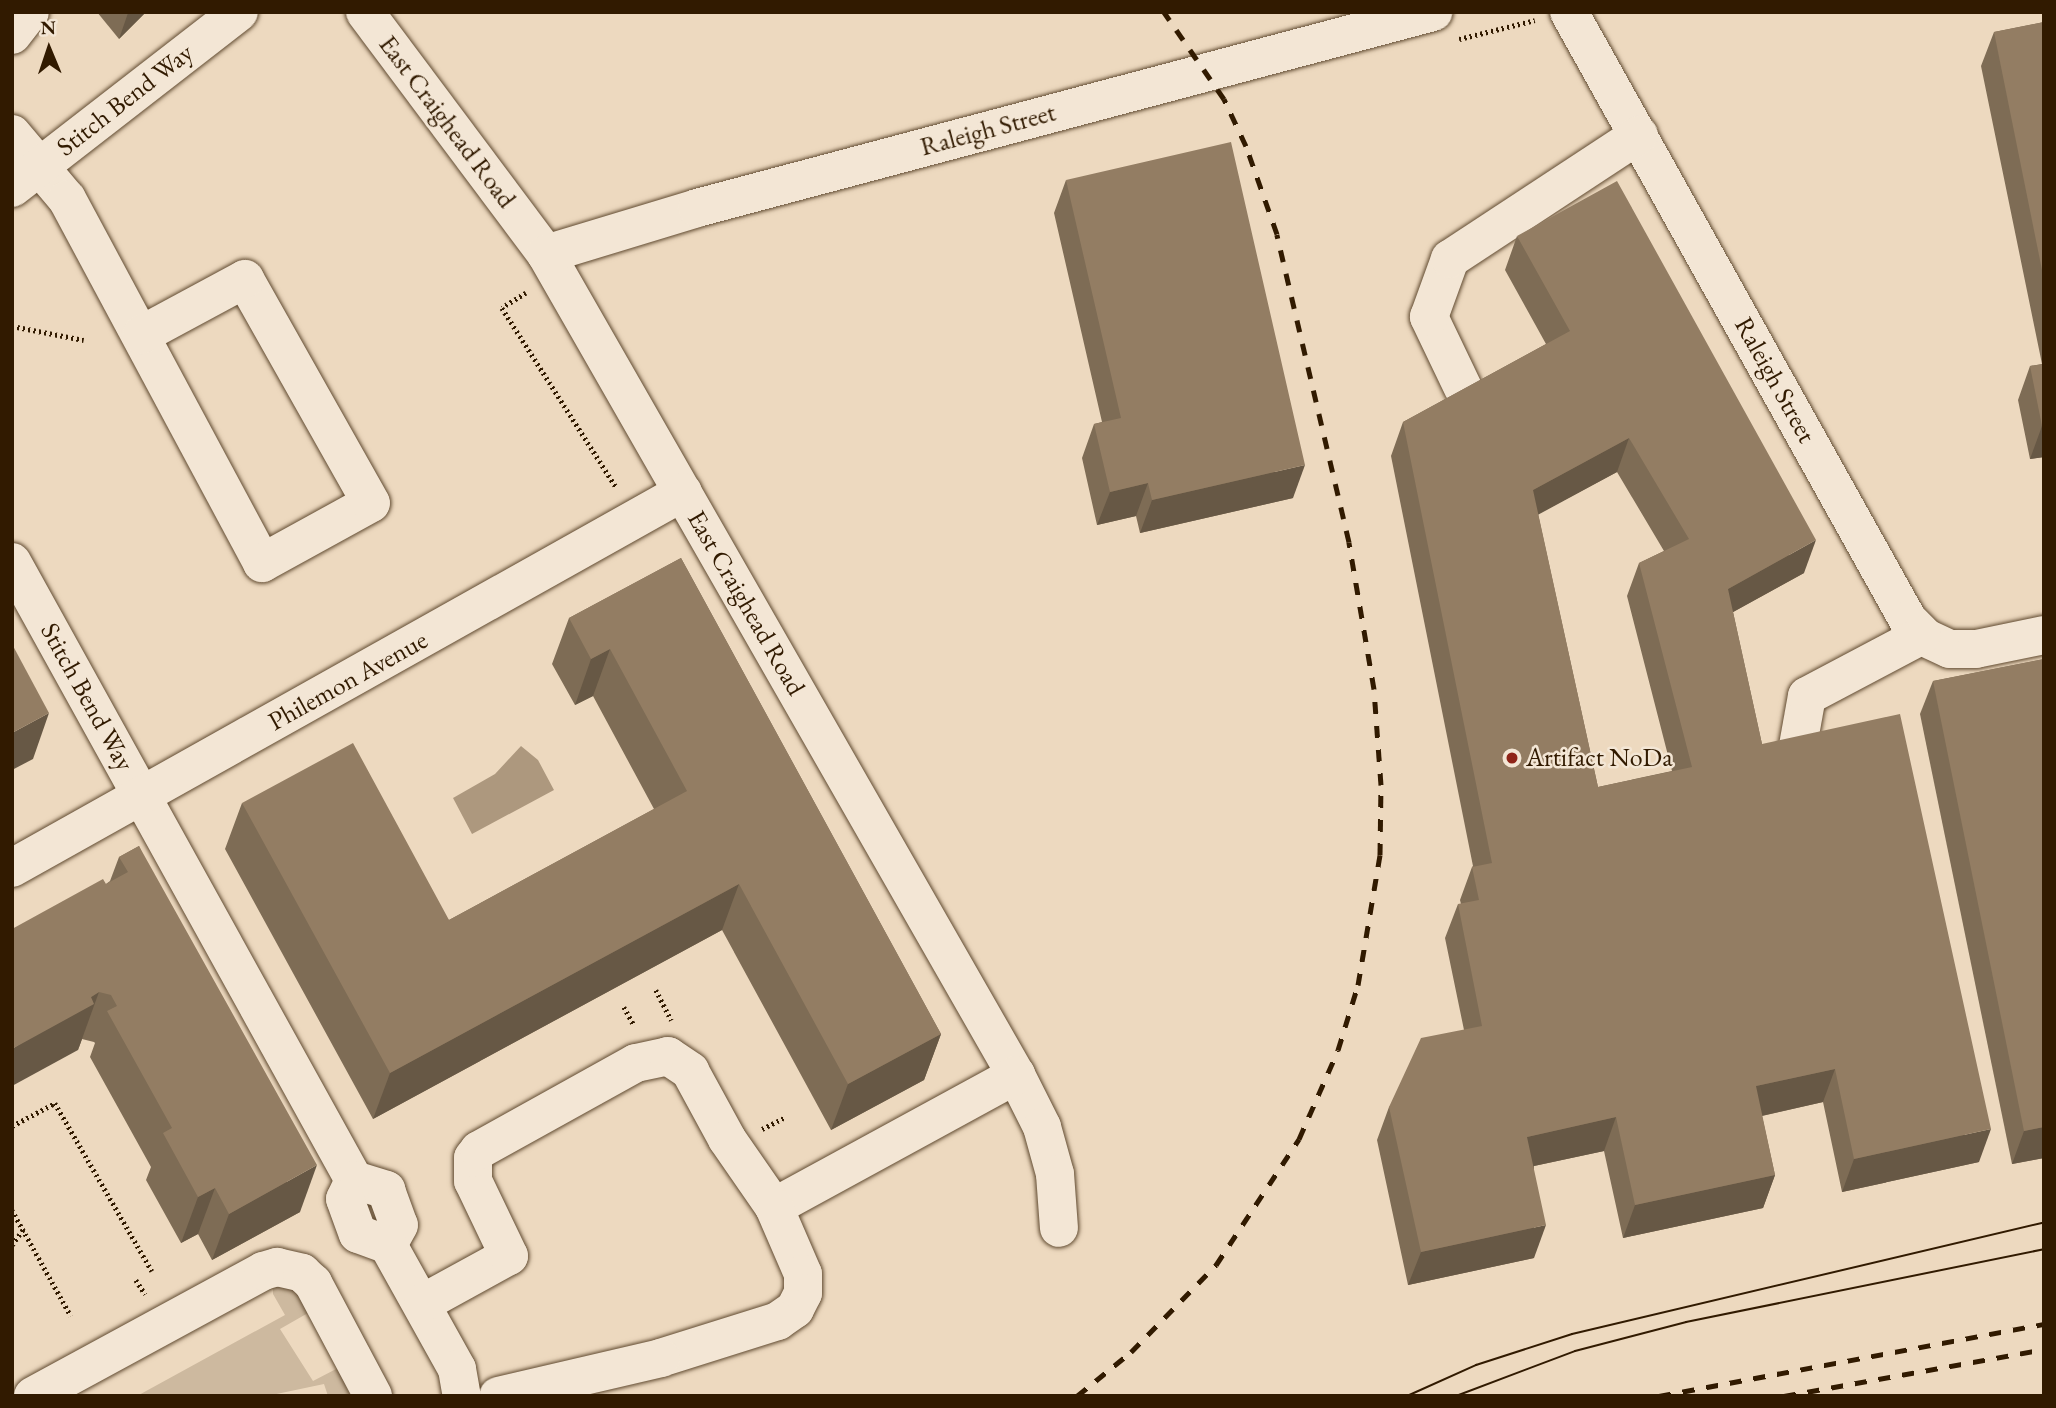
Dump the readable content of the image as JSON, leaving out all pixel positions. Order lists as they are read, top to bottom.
{
  "streets": {
    "street": [
      "Stitch Bend Way",
      "East Craighead Road",
      "Raleigh Street",
      "Philemon Avenue"
    ]
  },
  "crossings": [
    ["Stitch Bend Way", "Philemon Avenue"],
    ["East Craighead Road", "Raleigh Street"],
    ["East Craighead Road", "Philemon Avenue"]
  ],
  "places": ["Artifact NoDa"],
  "north": "top"
}
